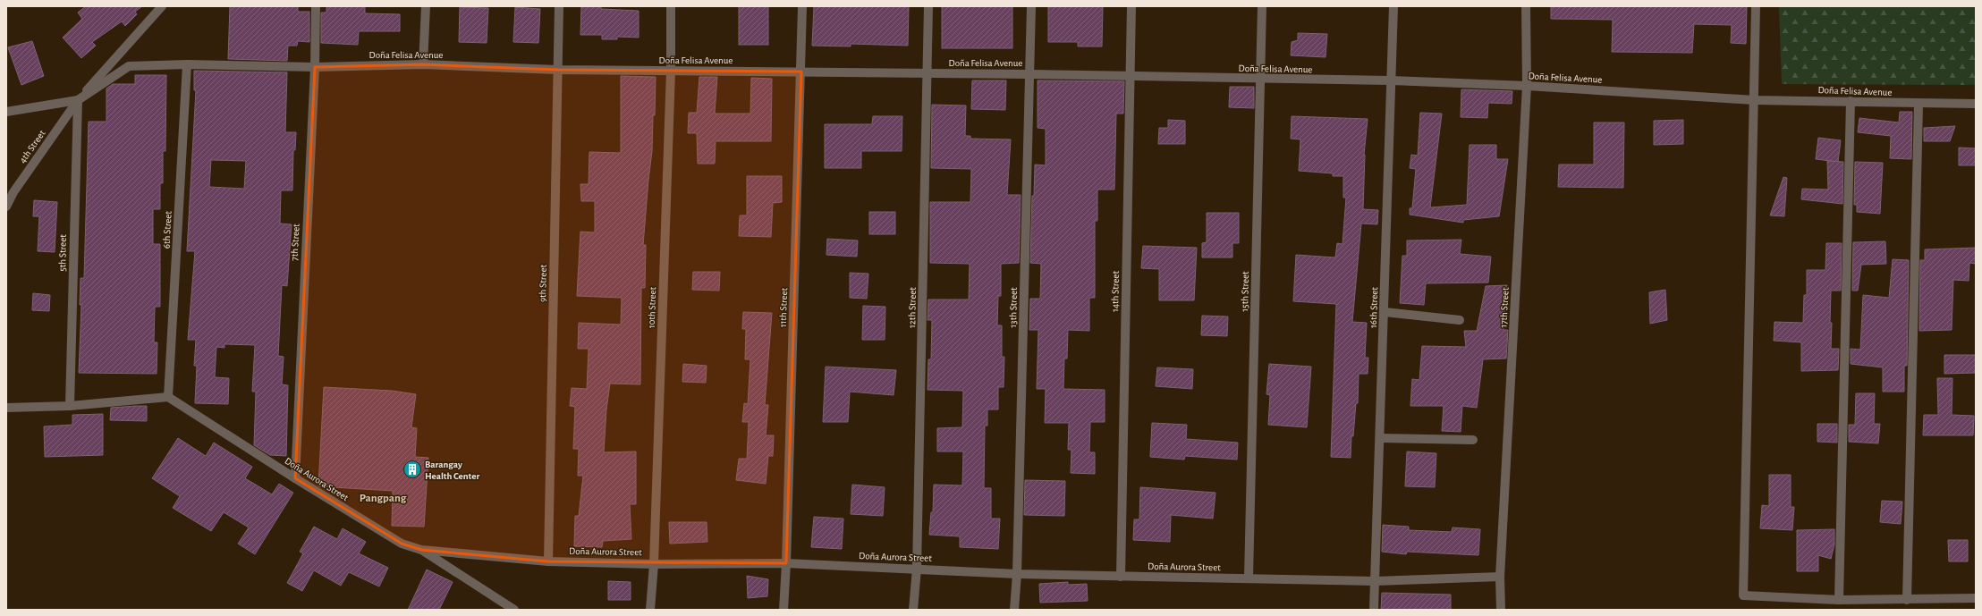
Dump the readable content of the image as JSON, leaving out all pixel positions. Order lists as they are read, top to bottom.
{
  "streets": {
    "street": [
      "Doña Felisa Avenue",
      "4th Street",
      "6th Street",
      "7th Street",
      "5th Street",
      "9th Street",
      "14th Street",
      "15th Street",
      "10th Street",
      "11th Street",
      "12th Street",
      "13th Street",
      "16th Street",
      "17th Street",
      "Doña Aurora Street"
    ]
  },
  "crossings": [
    ["Doña Felisa Avenue", "4th Street"],
    ["Doña Felisa Avenue", "6th Street"],
    ["Doña Felisa Avenue", "7th Street"],
    ["Doña Felisa Avenue", "5th Street"],
    ["Doña Felisa Avenue", "9th Street"],
    ["Doña Felisa Avenue", "14th Street"],
    ["Doña Felisa Avenue", "15th Street"],
    ["Doña Felisa Avenue", "10th Street"],
    ["Doña Felisa Avenue", "11th Street"],
    ["Doña Felisa Avenue", "12th Street"],
    ["Doña Felisa Avenue", "13th Street"],
    ["Doña Felisa Avenue", "16th Street"],
    ["Doña Felisa Avenue", "17th Street"],
    ["4th Street", "5th Street"],
    ["6th Street", "Doña Aurora Street"],
    ["7th Street", "Doña Aurora Street"],
    ["9th Street", "Doña Aurora Street"],
    ["14th Street", "Doña Aurora Street"],
    ["15th Street", "Doña Aurora Street"],
    ["10th Street", "Doña Aurora Street"],
    ["11th Street", "Doña Aurora Street"],
    ["12th Street", "Doña Aurora Street"],
    ["13th Street", "Doña Aurora Street"],
    ["16th Street", "Doña Aurora Street"],
    ["17th Street", "Doña Aurora Street"]
  ],
  "districts": ["Pangpang"],
  "places": {
    "building": ["Barangay Health Center"]
  }
}
